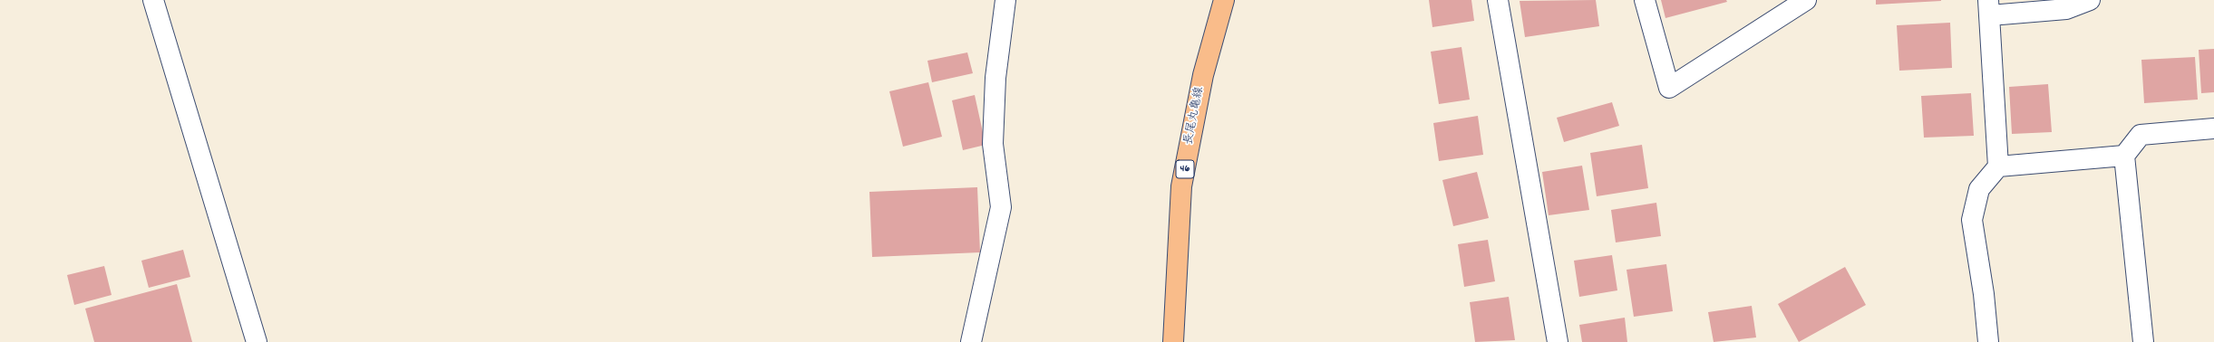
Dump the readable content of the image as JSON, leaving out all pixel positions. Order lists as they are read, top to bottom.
{
  "streets": {
    "main road": ["長尾丸亀線", "46"]
  }
}
